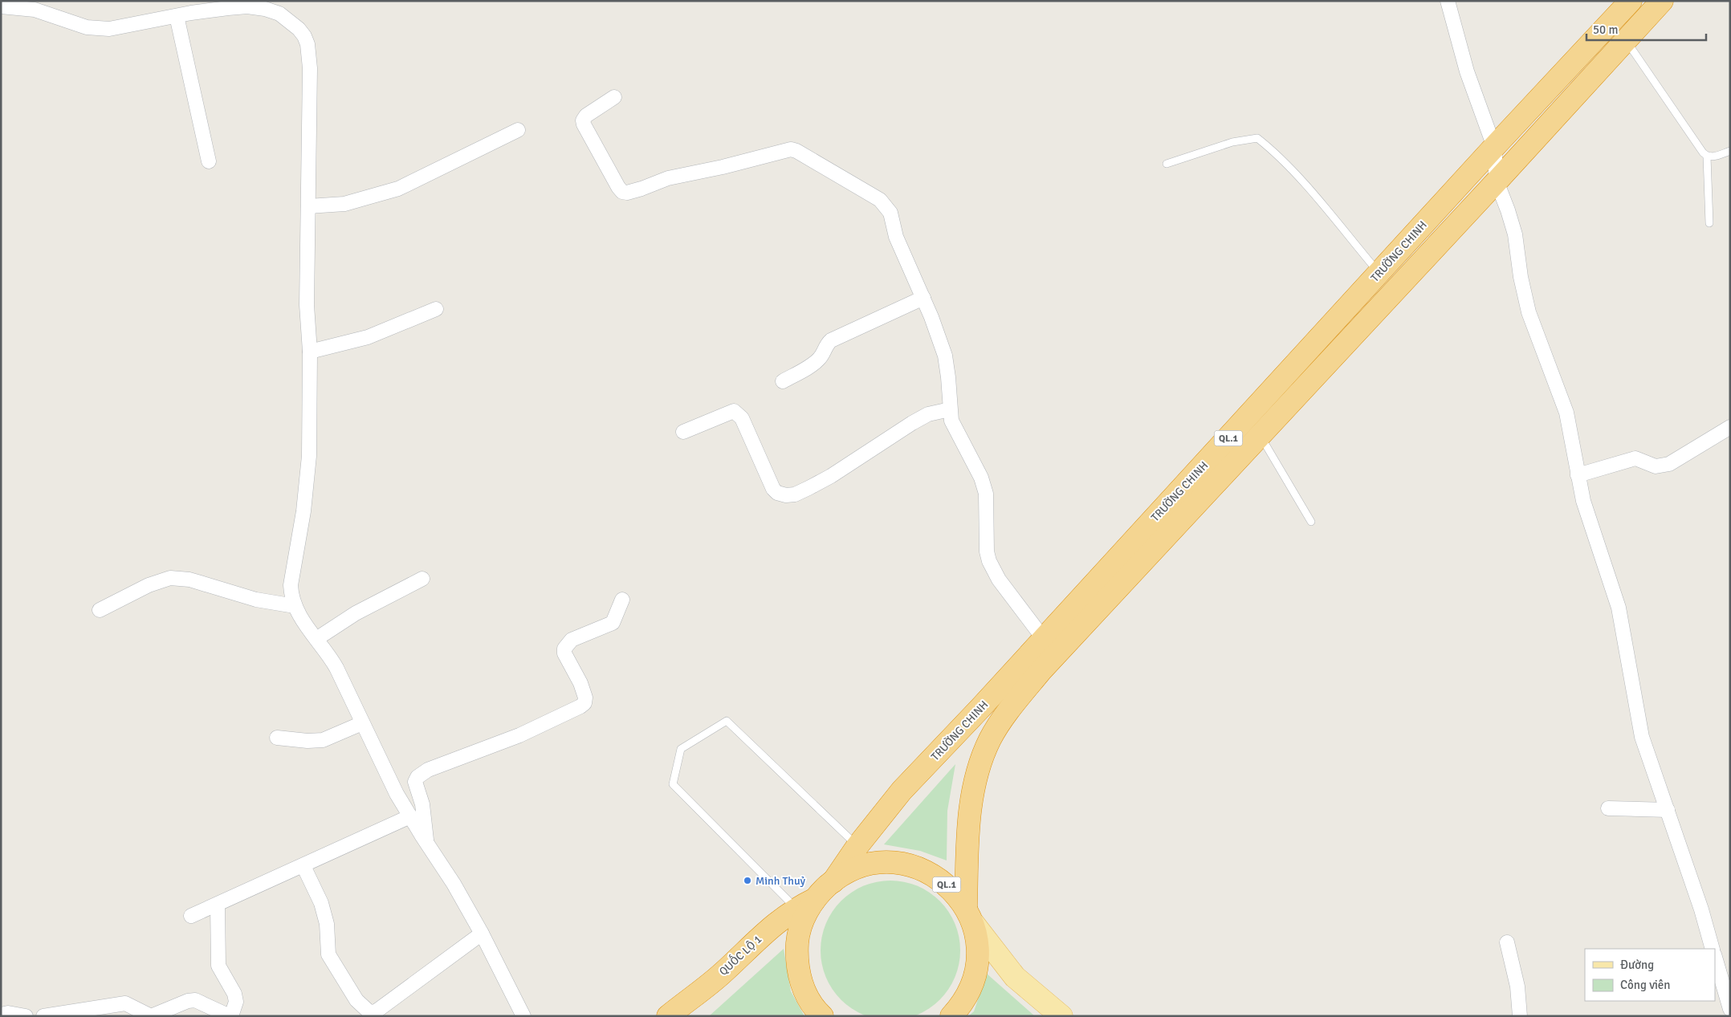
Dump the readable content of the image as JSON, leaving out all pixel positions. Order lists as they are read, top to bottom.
{
  "streets": {
    "highway": ["TRƯỜNG CHINH", "QL.1", "QUỐC LỘ 1"]
  },
  "crossings": [
    ["TRƯỜNG CHINH", "QL.1"],
    ["QL.1", "QUỐC LỘ 1"]
  ],
  "places": ["Minh Thuỷ"],
  "legend": ["Đường", "Công viên"],
  "scale_bar": "50 m"
}
